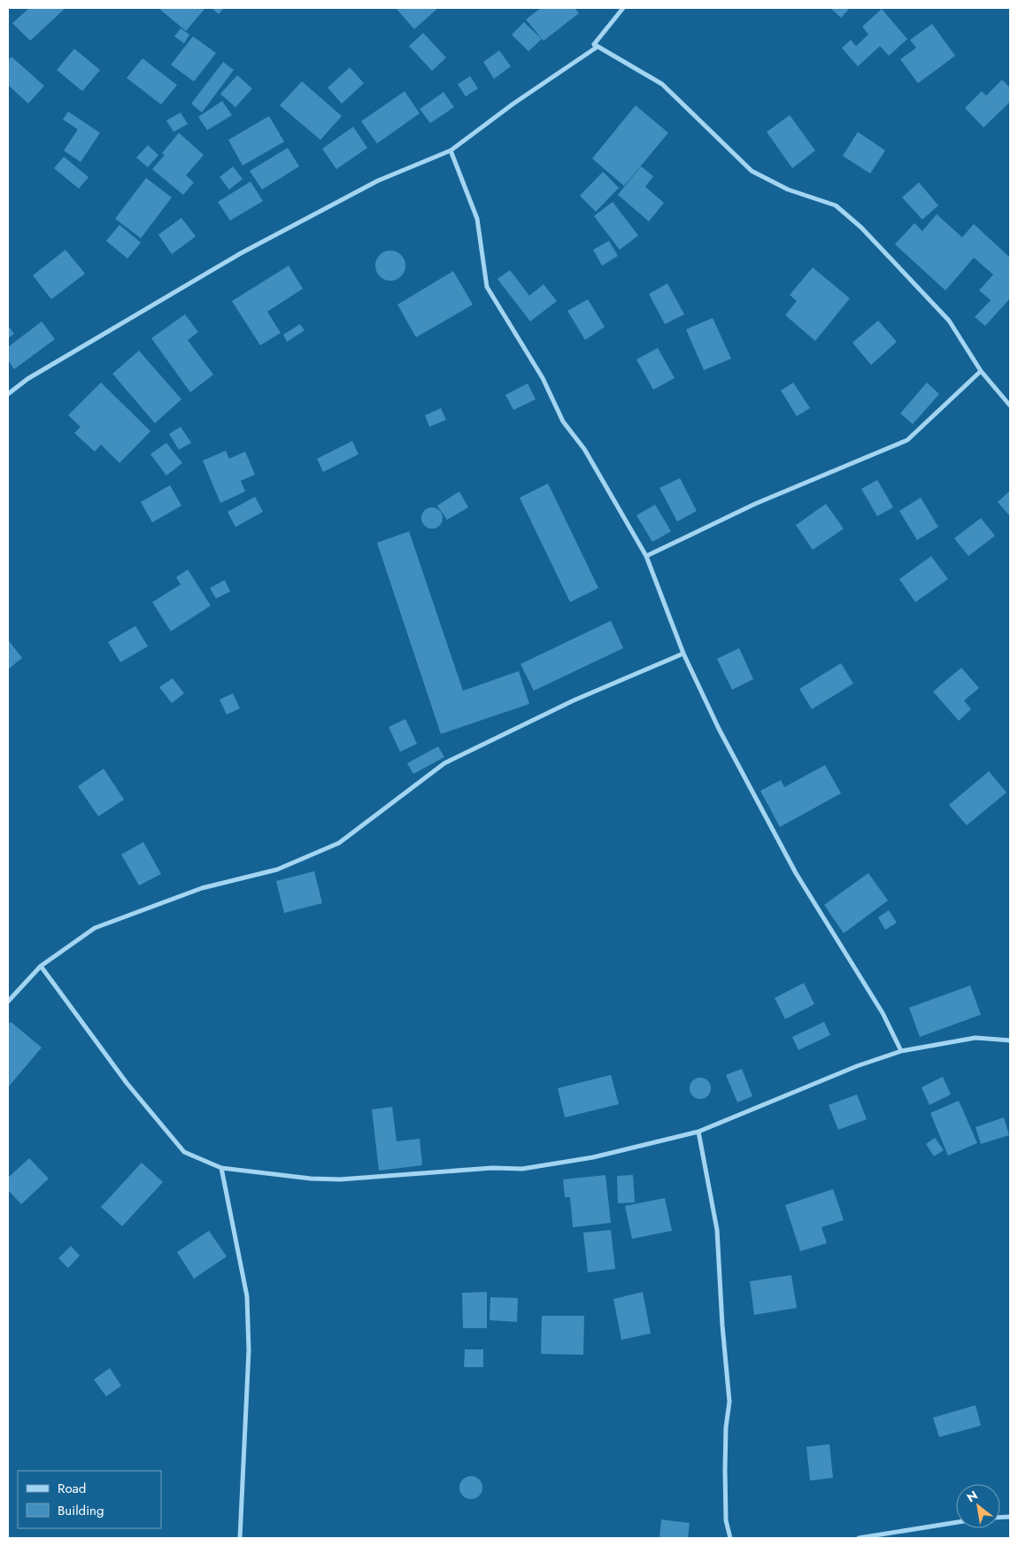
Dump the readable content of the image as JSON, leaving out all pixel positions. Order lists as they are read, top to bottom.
{
  "legend": ["Road", "Building"],
  "north": "top left"
}
